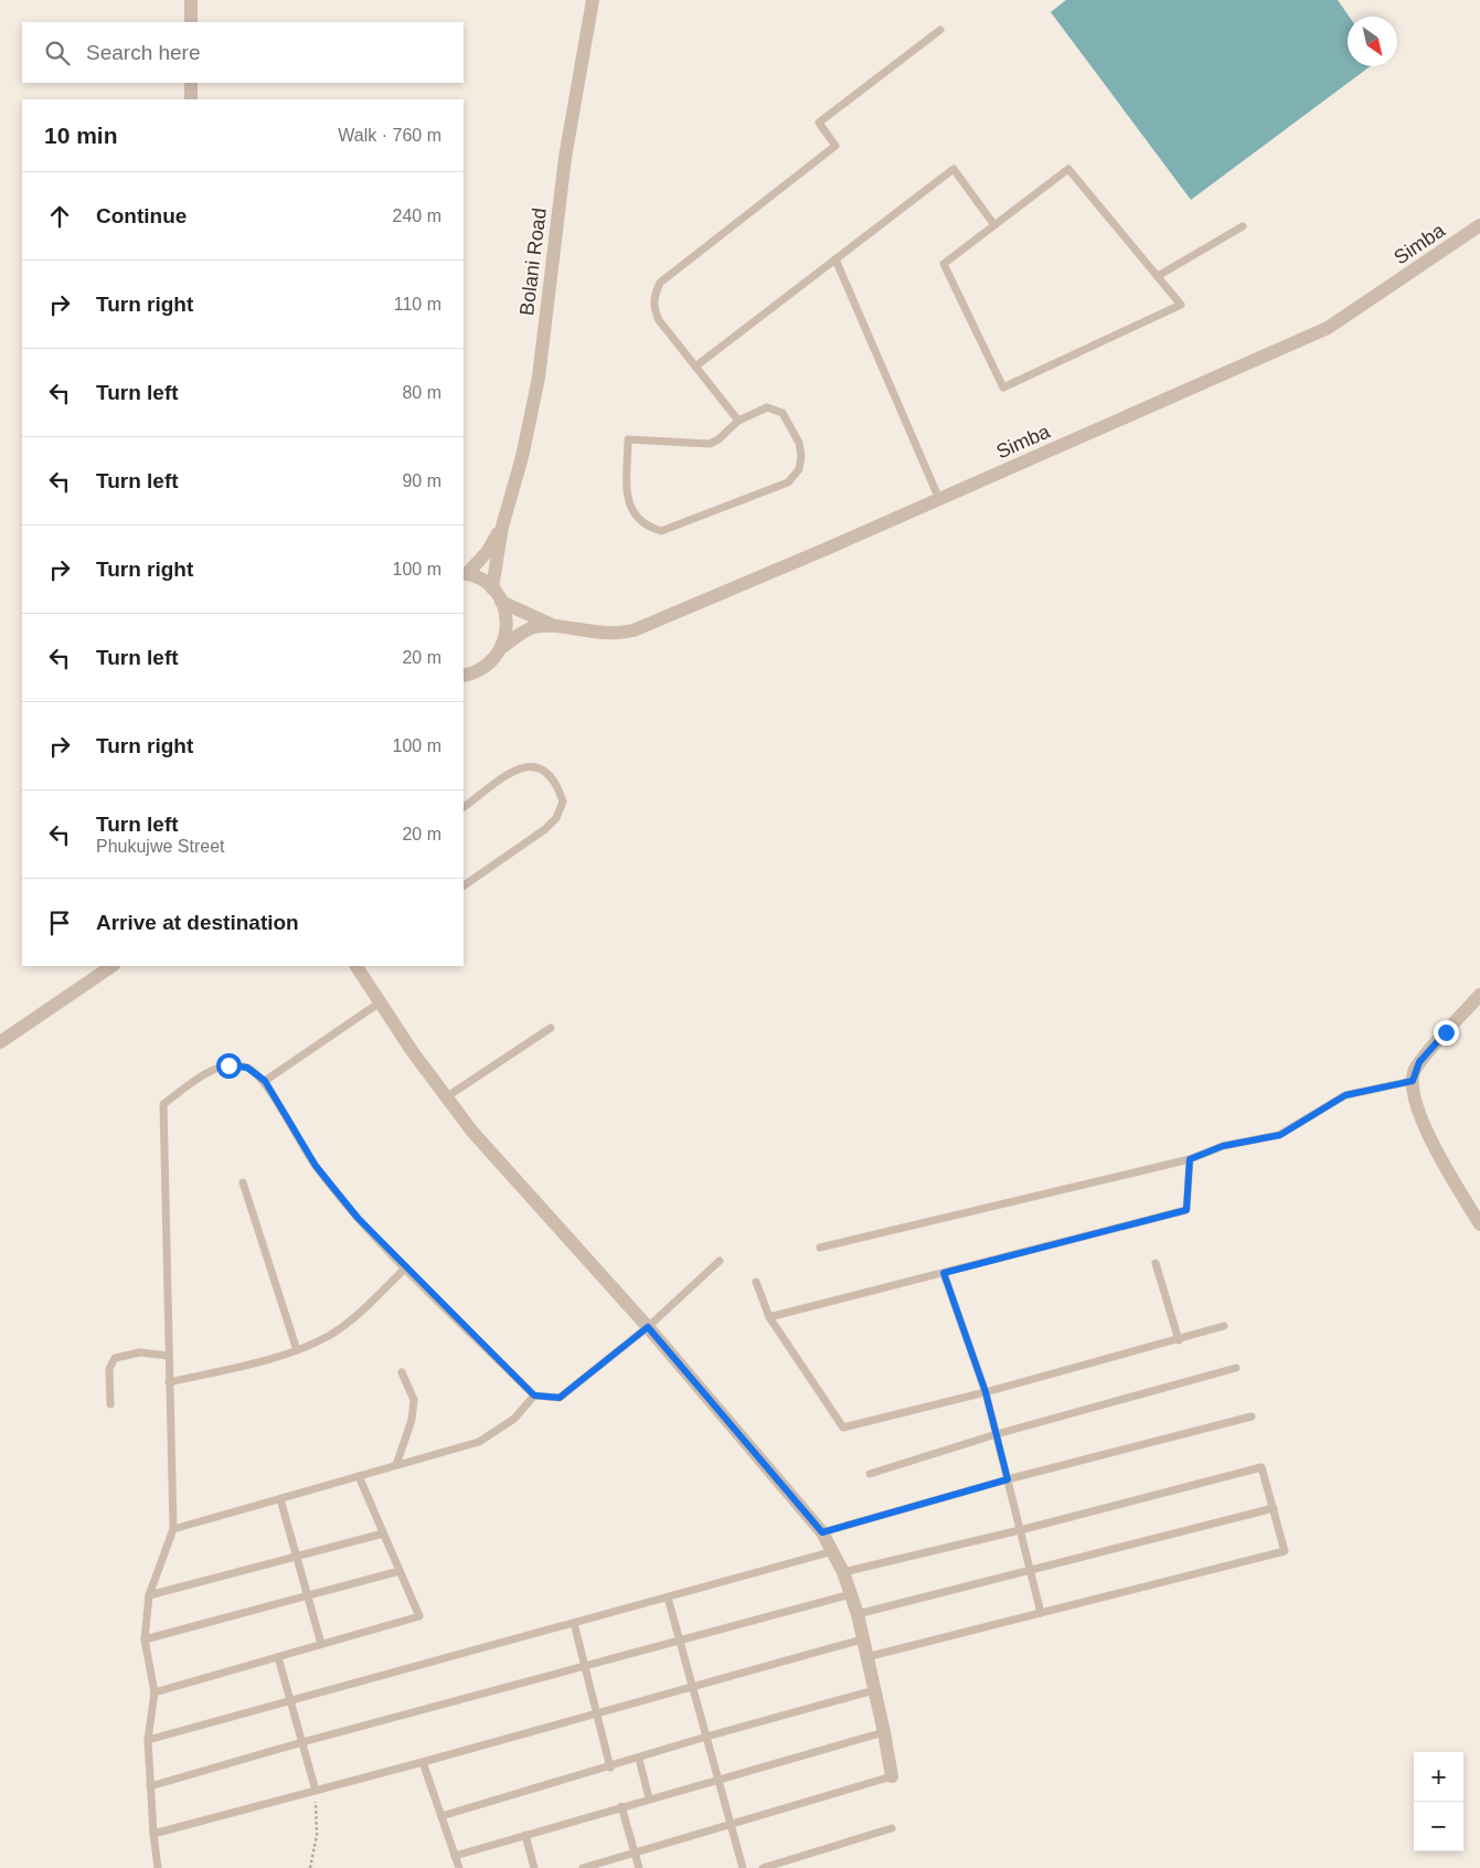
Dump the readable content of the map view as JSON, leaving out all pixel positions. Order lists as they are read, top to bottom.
{
  "streets": {
    "street": ["Simba", "Bolani Road"]
  },
  "north": "bottom right",
  "page": {
    "search": "Search here",
    "heading": ["10 min", "Walk · 760 m"],
    "list": [
      ["Continue", "240 m"],
      ["Turn right", "110 m"],
      ["Turn left", "80 m"],
      ["Turn left", "90 m"],
      ["Turn right", "100 m"],
      ["Turn left", "20 m"],
      ["Turn right", "100 m"],
      ["Turn left", "Phukujwe Street", "20 m"],
      "Arrive at destination"
    ],
    "map_buttons": ["+", "−"]
  }
}
